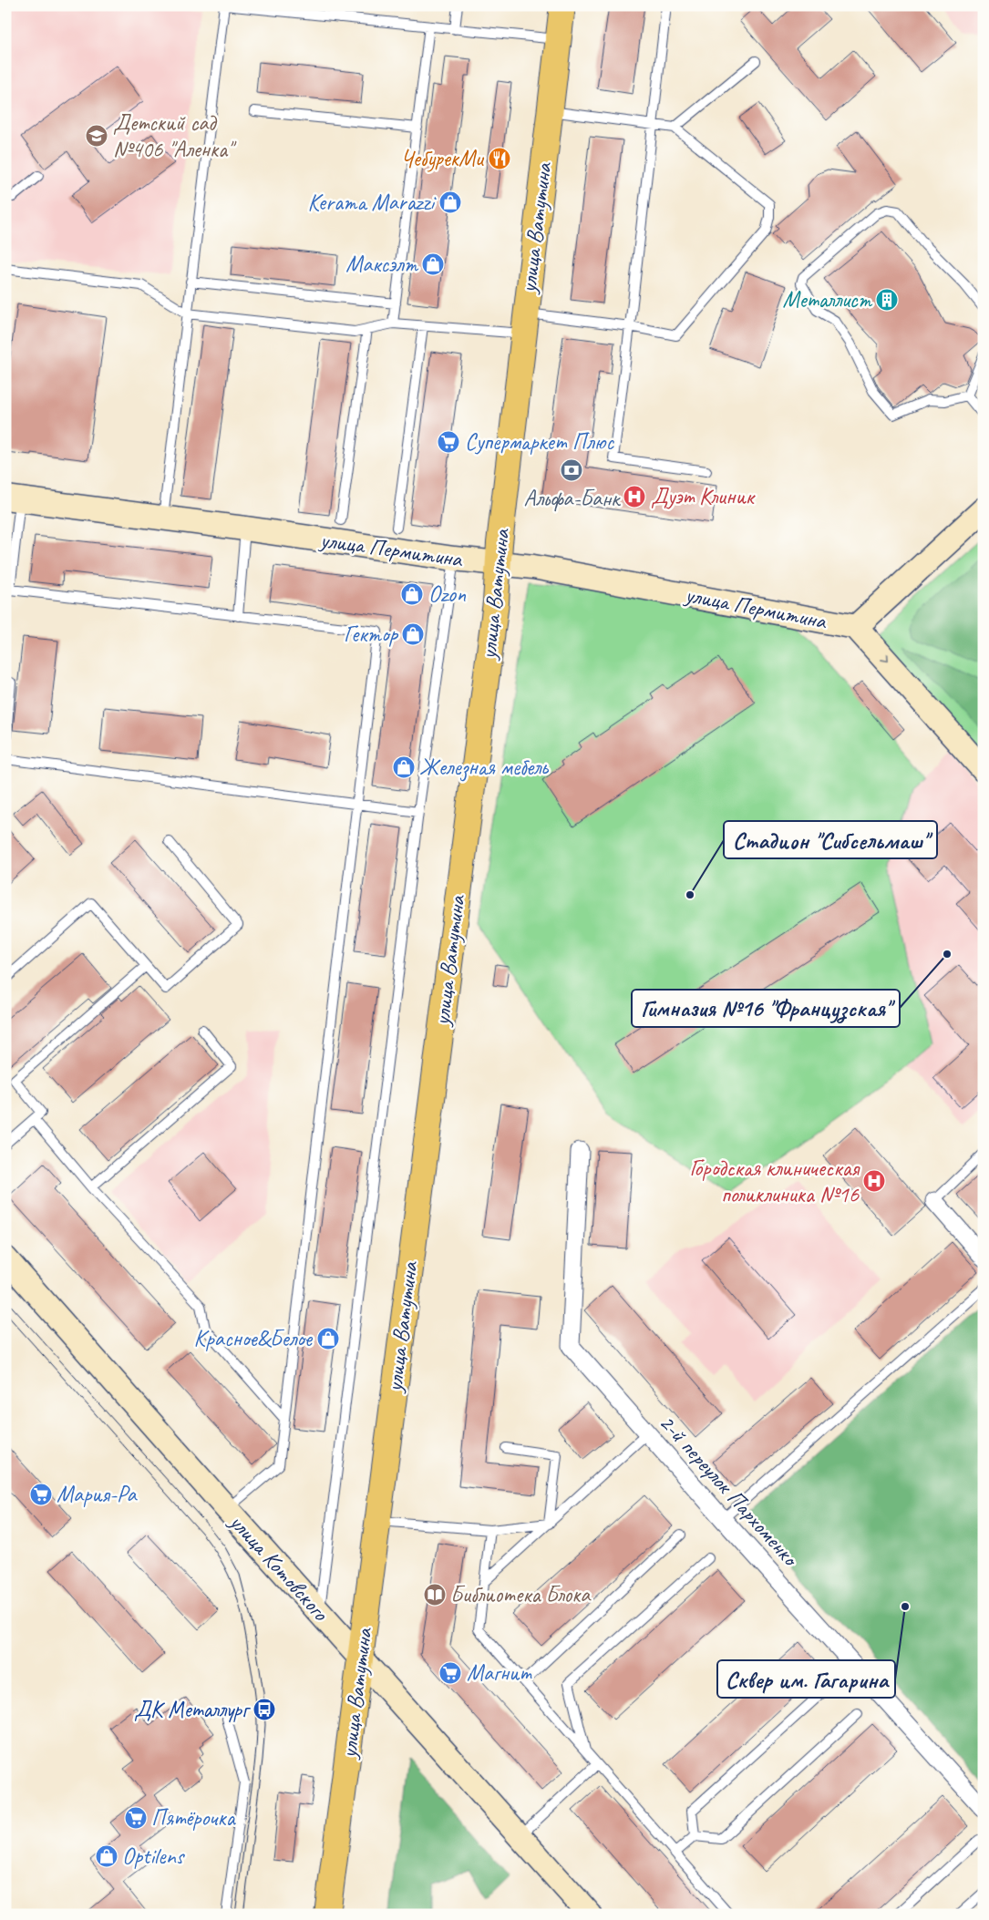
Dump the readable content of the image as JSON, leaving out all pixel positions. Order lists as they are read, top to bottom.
{
  "streets": {
    "main road": ["улица Ватутина"],
    "street": ["улица Пермитина", "2-й переулок Пархоменко", "улица Котовского"]
  },
  "crossings": [
    ["улица Ватутина", "улица Пермитина"],
    ["улица Ватутина", "улица Котовского"]
  ],
  "places": {
    "school or university": ["Детский сад №406 \"Аленка\""],
    "restaurant": ["ЧебурекМи"],
    "shop": [
      "Kerama Marazzi",
      "Максэлт",
      "Ozon",
      "Гектор",
      "Железная мебель",
      "Красное&Белое",
      "Optilens"
    ],
    "building": ["Металлист"],
    "supermarket": [
      "Супермаркет Плюс",
      "Мария-Ра",
      "Магнит",
      "Пятёрочка"
    ],
    "bank": ["Альфа-Банк"],
    "hospital": ["Дуэт Клиник", "Городская клиническая поликлиника №16"],
    "other": ["Стадион \"Сибсельмаш\"", "Гимназия №16 \"Французская\"", "Сквер им. Гагарина"],
    "library": ["Библиотека Блока"],
    "bus stop": ["ДК Металлург"]
  }
}
